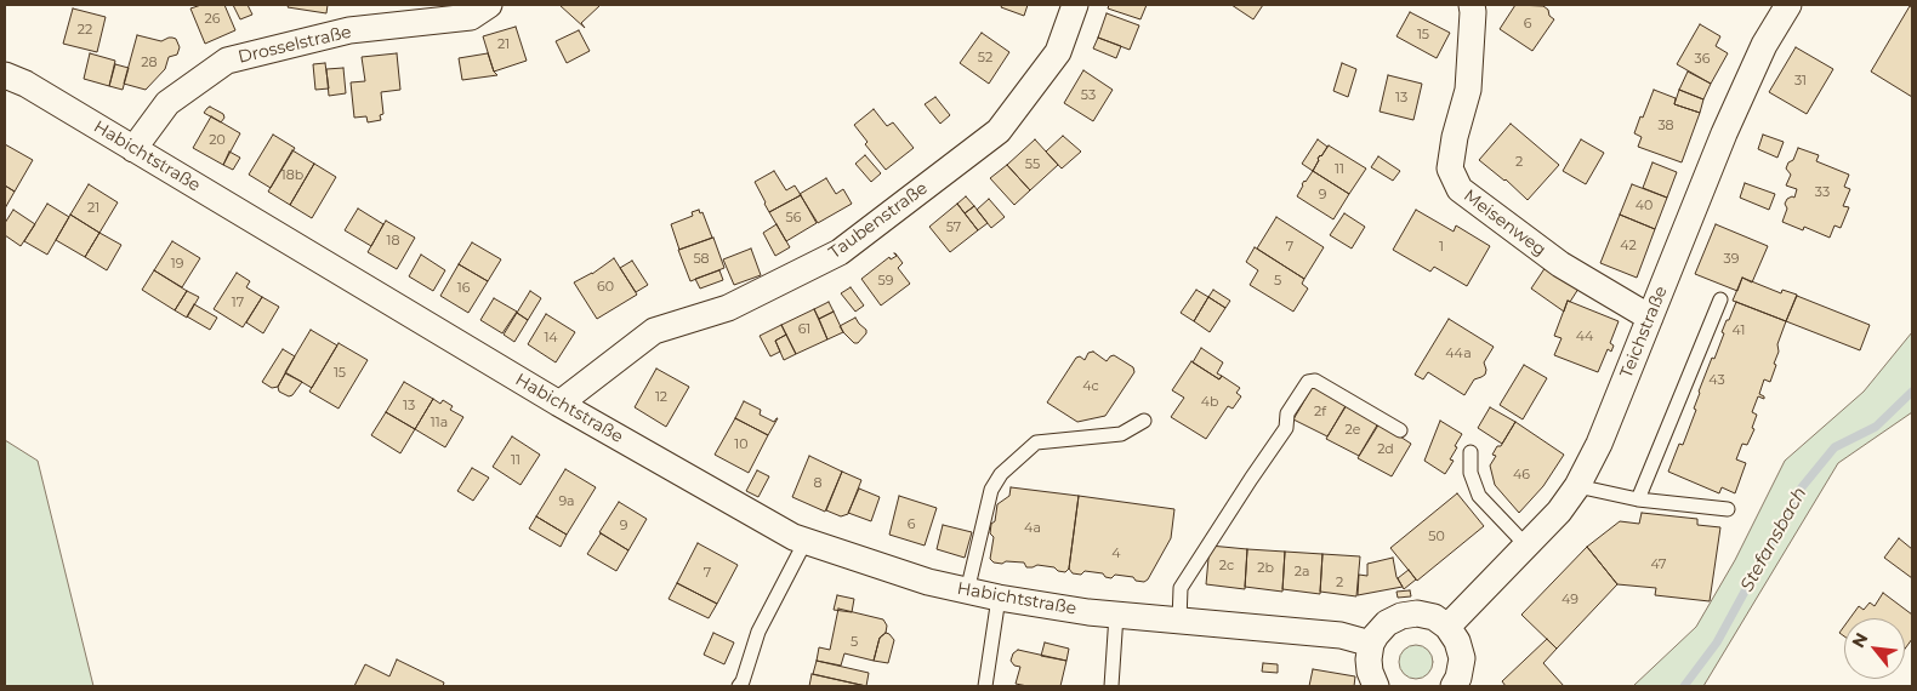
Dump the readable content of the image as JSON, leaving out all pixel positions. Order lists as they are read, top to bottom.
{
  "streets": {
    "street": [
      "Drosselstraße",
      "Habichtstraße",
      "Taubenstraße",
      "Meisenweg",
      "Teichstraße"
    ]
  },
  "crossings": [
    ["Drosselstraße", "Habichtstraße"],
    ["Habichtstraße", "Taubenstraße"],
    ["Meisenweg", "Teichstraße"]
  ],
  "water": ["Stefansbach"],
  "house_numbers": [
    "26",
    "6",
    "22",
    "15",
    "21",
    "52",
    "36",
    "28",
    "31",
    "53",
    "13",
    "38",
    "20",
    "2",
    "55",
    "11",
    "18b",
    "33",
    "9",
    "40",
    "21",
    "56",
    "57",
    "18",
    "42",
    "7",
    "1",
    "58",
    "39",
    "19",
    "59",
    "5",
    "60",
    "16",
    "17",
    "61",
    "41",
    "44",
    "14",
    "44a",
    "15",
    "43",
    "4c",
    "12",
    "4b",
    "13",
    "2f",
    "11a",
    "2e",
    "10",
    "2d",
    "11",
    "46",
    "8",
    "9a",
    "6",
    "9",
    "4a",
    "50",
    "4",
    "47",
    "2c",
    "2b",
    "2a",
    "7",
    "2",
    "49",
    "5"
  ],
  "north": "top left"
}
